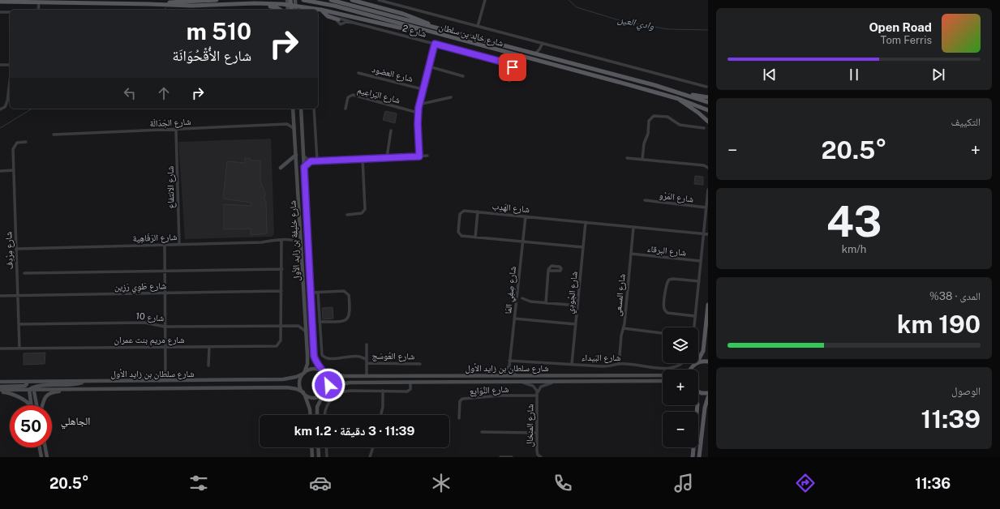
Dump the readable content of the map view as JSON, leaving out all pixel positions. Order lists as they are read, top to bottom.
{
  "streets": {
    "main road": ["شارع خالِد بن سلطان", "شارع خليفة بن زايد الأول", "شارع سلطان بن زايد الأول"],
    "street": [
      "شارع 2",
      "شارع العضود",
      "شارع البَراعِيم",
      "شارع الجَدَالَة",
      "شارع الانتفاع",
      "شارع المَرْو",
      "شارع الهَدِب",
      "شارع الرَفَاهِية",
      "شارع مِرْدِف",
      "شارع البرقاء",
      "شارع طَوِي رَزِين",
      "شارع صِفِي المَا",
      "شارع الجُودِي",
      "شارع المسعى",
      "شارع 10",
      "شارع مريم بنت عمران",
      "شارع العُوسَج",
      "شارع البَيداء",
      "شارع النِّوَايِع",
      "شارع المنخال"
    ]
  },
  "crossings": [
    ["شارع الجَدَالَة", "شارع الانتفاع"],
    ["شارع الانتفاع", "شارع الرَفَاهِية"],
    ["شارع الهَدِب", "شارع صِفِي المَا"],
    ["شارع الهَدِب", "شارع الجُودِي"],
    ["شارع الهَدِب", "شارع المسعى"],
    ["شارع الرَفَاهِية", "شارع مِرْدِف"],
    ["شارع الرَفَاهِية", "شارع مريم بنت عمران"],
    ["شارع خليفة بن زايد الأول", "شارع سلطان بن زايد الأول"],
    ["شارع مِرْدِف", "شارع طَوِي رَزِين"],
    ["شارع مِرْدِف", "شارع 10"],
    ["شارع مِرْدِف", "شارع مريم بنت عمران"],
    ["شارع البرقاء", "شارع المسعى"],
    ["شارع طَوِي رَزِين", "شارع مريم بنت عمران"],
    ["شارع صِفِي المَا", "شارع البَيداء"],
    ["شارع الجُودِي", "شارع البَيداء"],
    ["شارع المسعى", "شارع البَيداء"],
    ["شارع 10", "شارع مريم بنت عمران"],
    ["شارع العُوسَج", "شارع سلطان بن زايد الأول"],
    ["شارع سلطان بن زايد الأول", "شارع المنخال"],
    ["شارع النِّوَايِع", "شارع المنخال"]
  ],
  "districts": ["الجاهلي"],
  "water": ["وادي العين"],
  "page": {
    "turn": ["510 m", "شارع الأُقْحُوَانَة"],
    "song": ["Open Road", "Tom Ferris"],
    "tile": [
      "التكييف",
      ["43", "km/h"],
      ["المدى · 38%", "190 km"],
      ["الوصول", "11:39"]
    ],
    "heat": ["−", "20.5°", "+"],
    "map_buttons": ["+", "−"],
    "limit": "50",
    "trip": "11:39 · 3 دقيقة · 1.2 km",
    "tabs": ["11:36", "20.5°"]
  }
}
